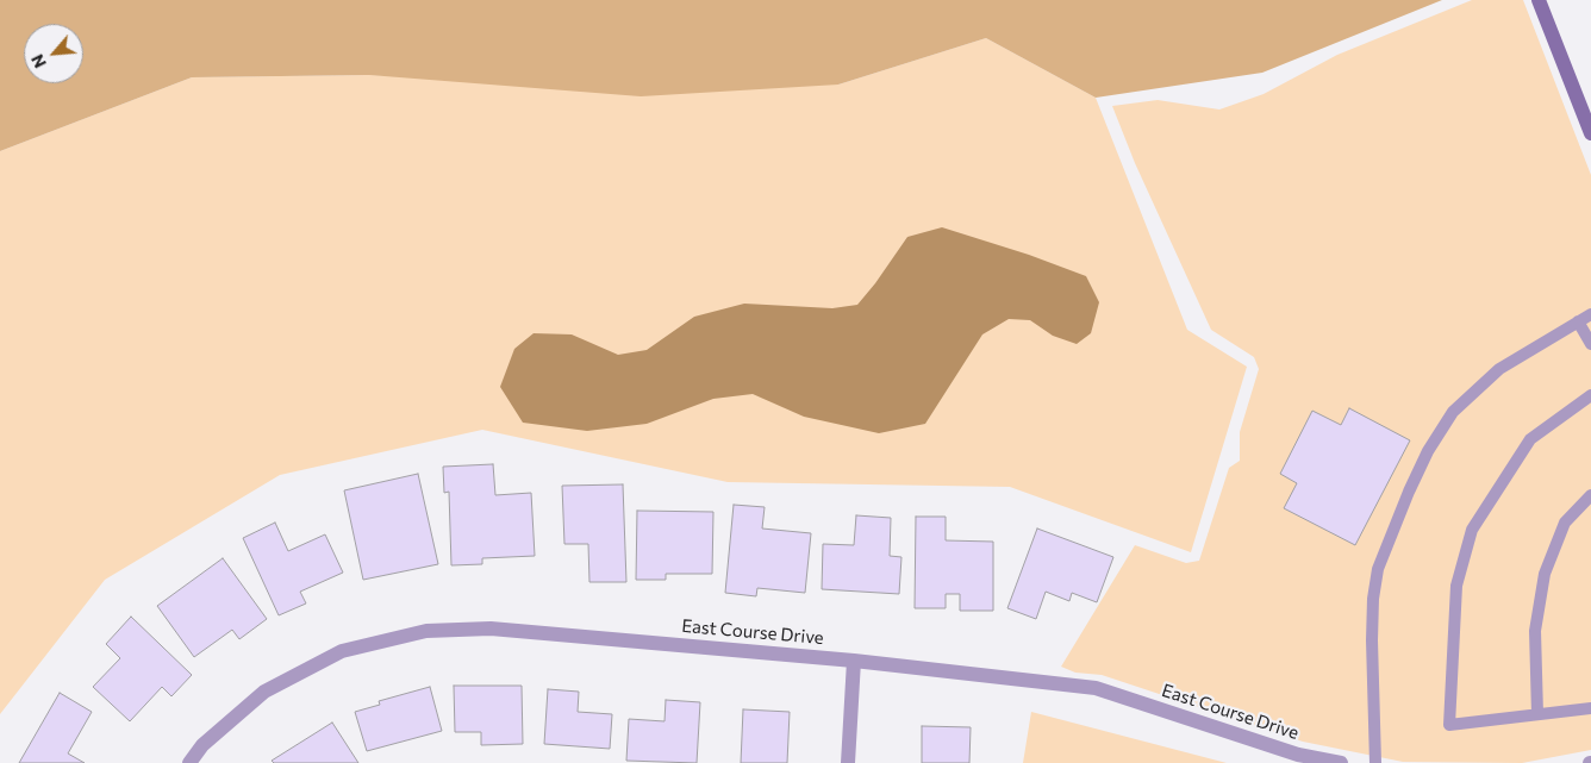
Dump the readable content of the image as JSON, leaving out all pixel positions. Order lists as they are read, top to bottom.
{
  "streets": {
    "street": ["East Course Drive"]
  },
  "north": "bottom left"
}
